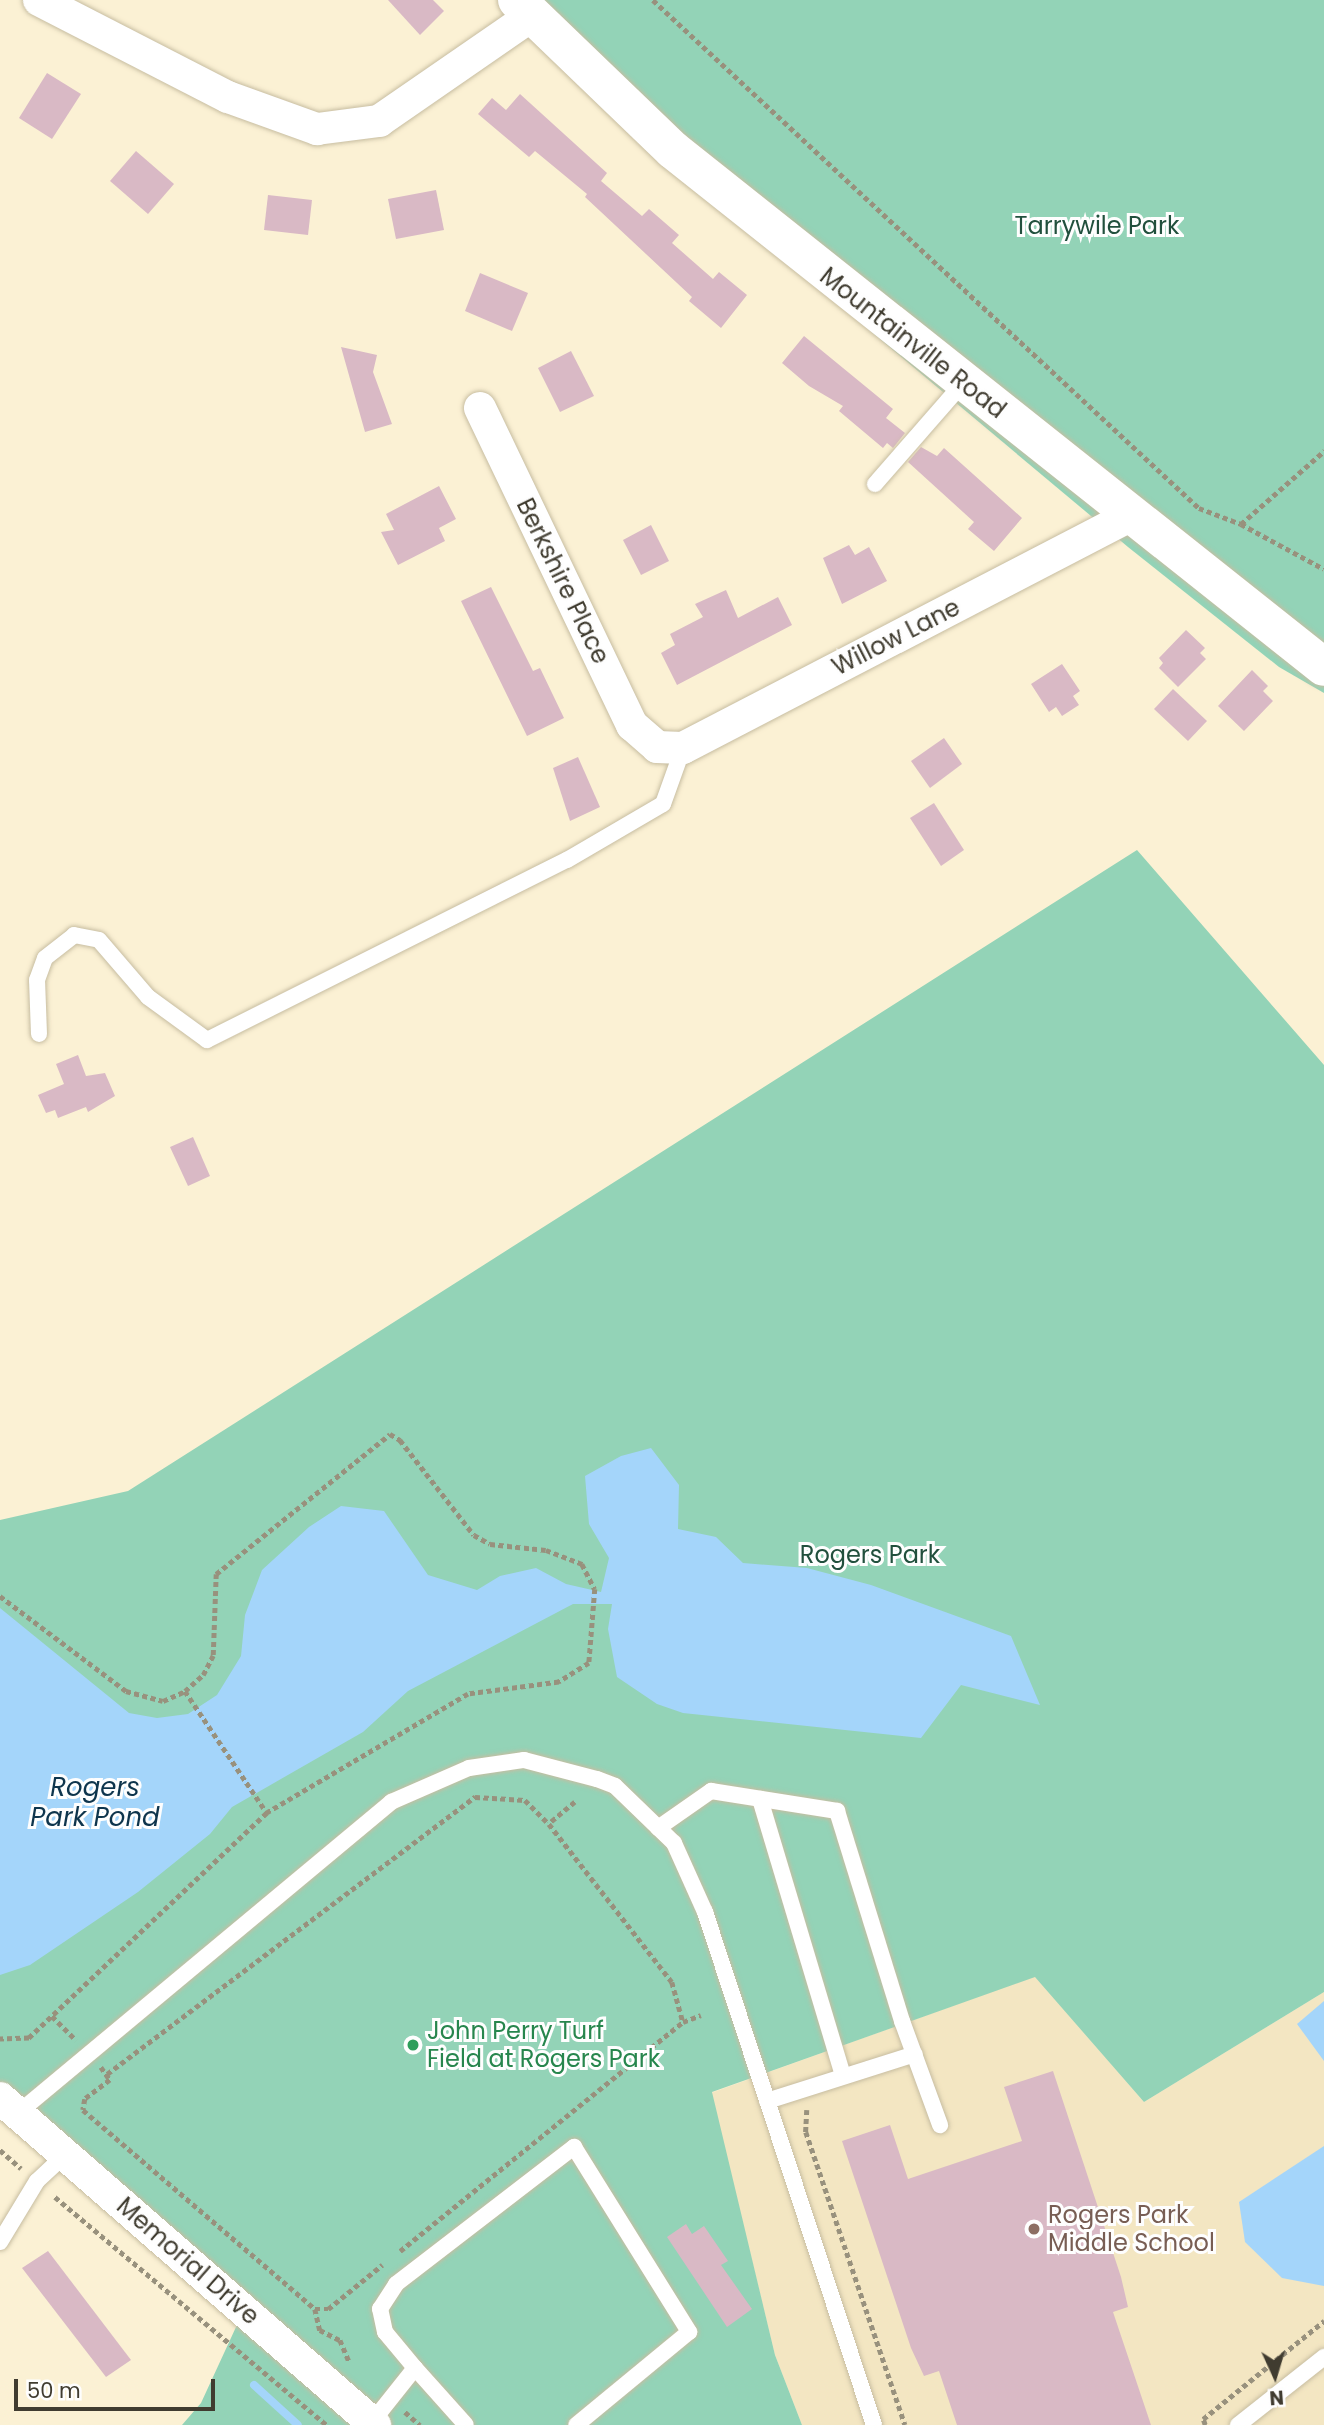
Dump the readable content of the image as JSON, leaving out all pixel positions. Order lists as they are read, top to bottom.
{
  "streets": {
    "street": [
      "Mountainville Road",
      "Berkshire Place",
      "Willow Lane",
      "Memorial Drive"
    ]
  },
  "crossings": [
    ["Mountainville Road", "Willow Lane"],
    ["Berkshire Place", "Willow Lane"]
  ],
  "water": ["Rogers Park Pond"],
  "parks": ["Tarrywile Park", "Rogers Park"],
  "places": ["John Perry Turf Field at Rogers Park", "Rogers Park Middle School"],
  "scale_bar": "50 m",
  "north": "bottom"
}
